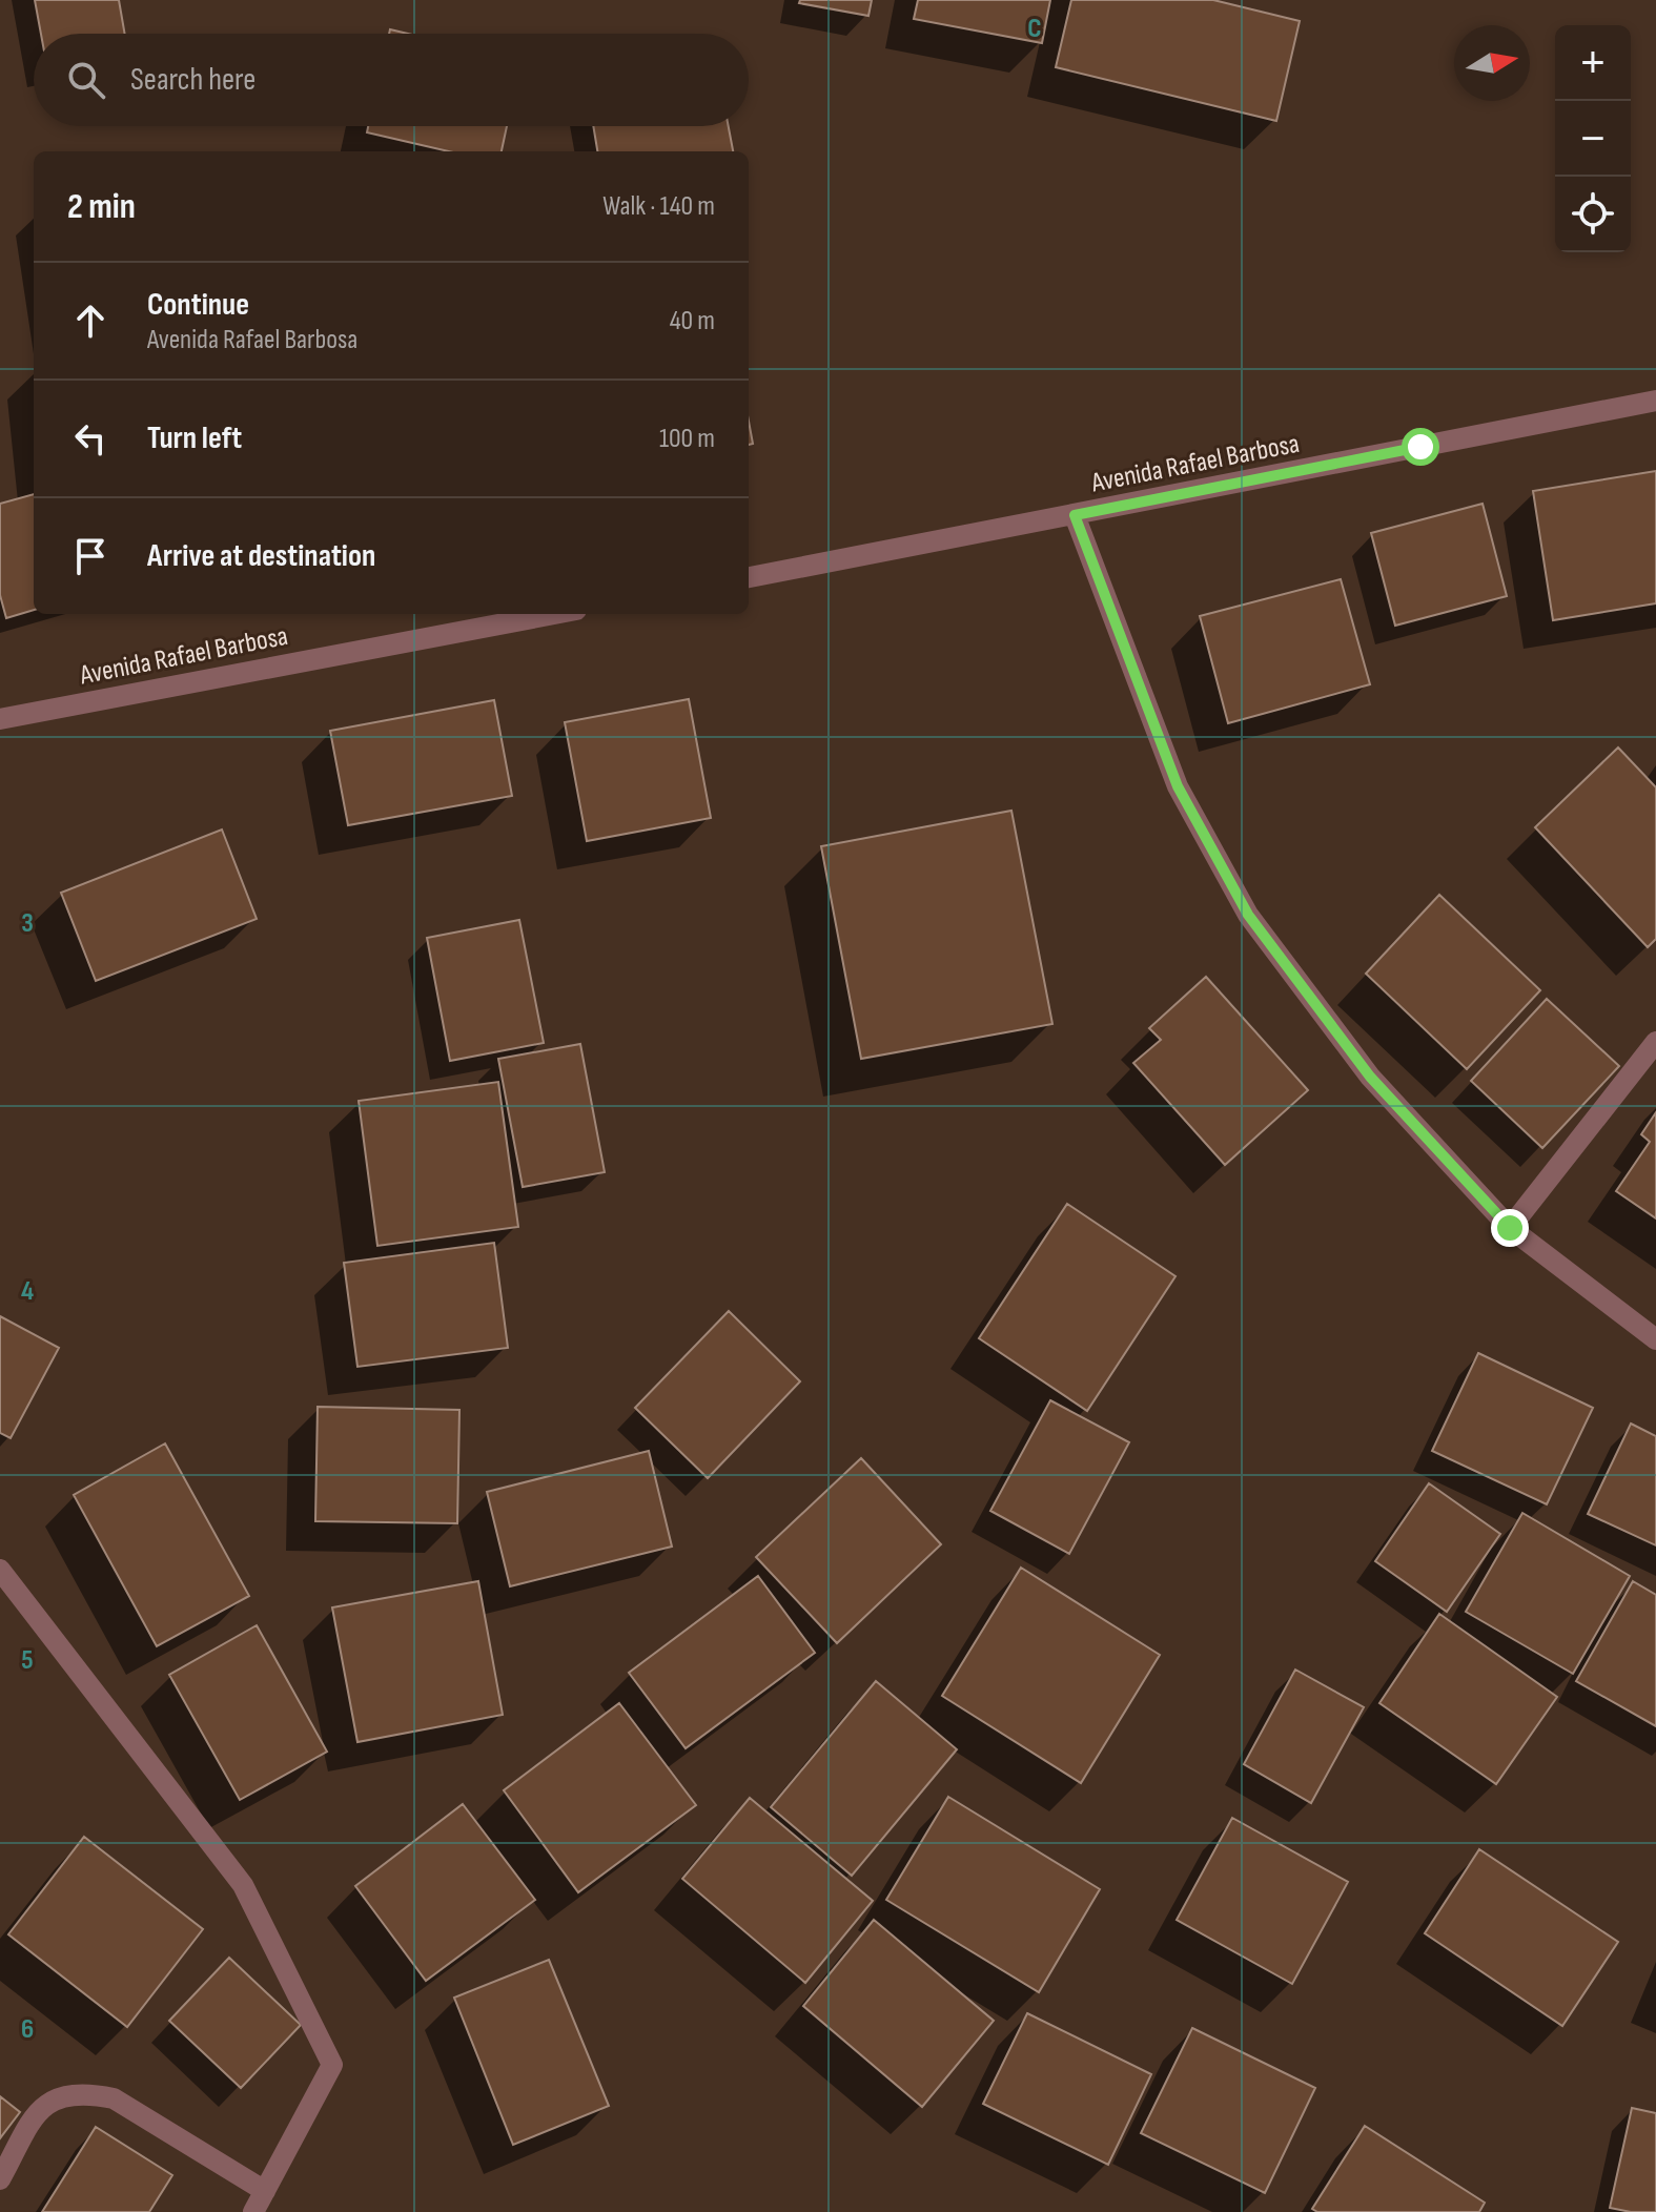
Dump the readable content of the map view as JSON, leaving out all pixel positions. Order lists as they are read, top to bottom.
{
  "streets": {
    "street": ["Avenida Rafael Barbosa"]
  },
  "north": "right",
  "page": {
    "map_buttons": ["+", "−"],
    "search": "Search here",
    "heading": ["2 min", "Walk · 140 m"],
    "list": [
      ["Continue", "Avenida Rafael Barbosa", "40 m"],
      ["Turn left", "100 m"],
      "Arrive at destination"
    ]
  },
  "grid": {
    "columns": ["C"],
    "rows": [
      "3",
      "4",
      "5",
      "6"
    ]
  }
}
